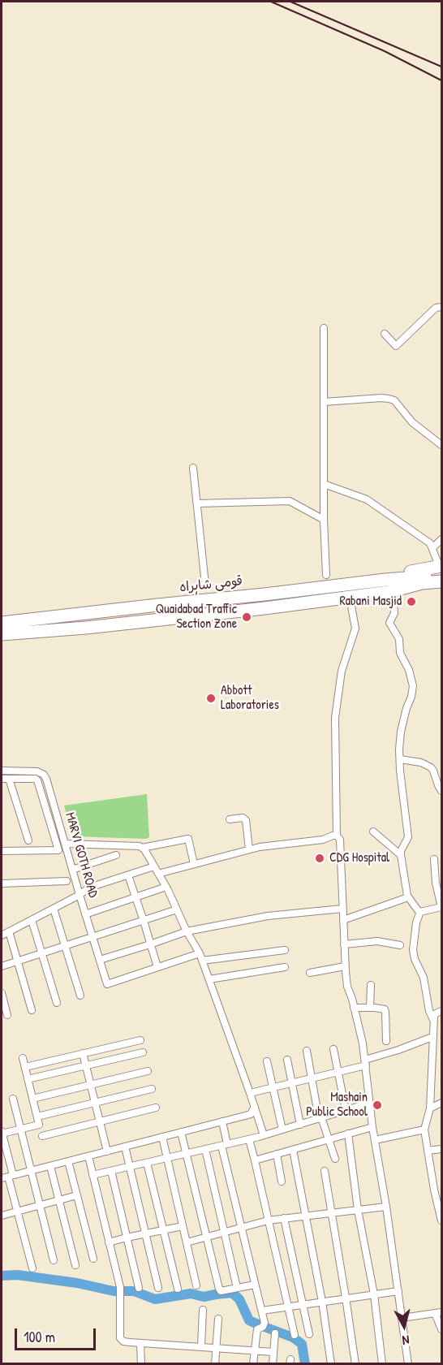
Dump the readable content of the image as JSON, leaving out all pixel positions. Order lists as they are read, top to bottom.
{
  "streets": {
    "highway": ["قومی شاہراہ"],
    "street": ["MARVI GOTH ROAD"]
  },
  "places": [
    "Rabani Masjid",
    "Quaidabad Traffic Section Zone",
    "Abbott Laboratories",
    "CDG Hospital",
    "Mashain Public School"
  ],
  "scale_bar": "100 m",
  "north": "bottom"
}
